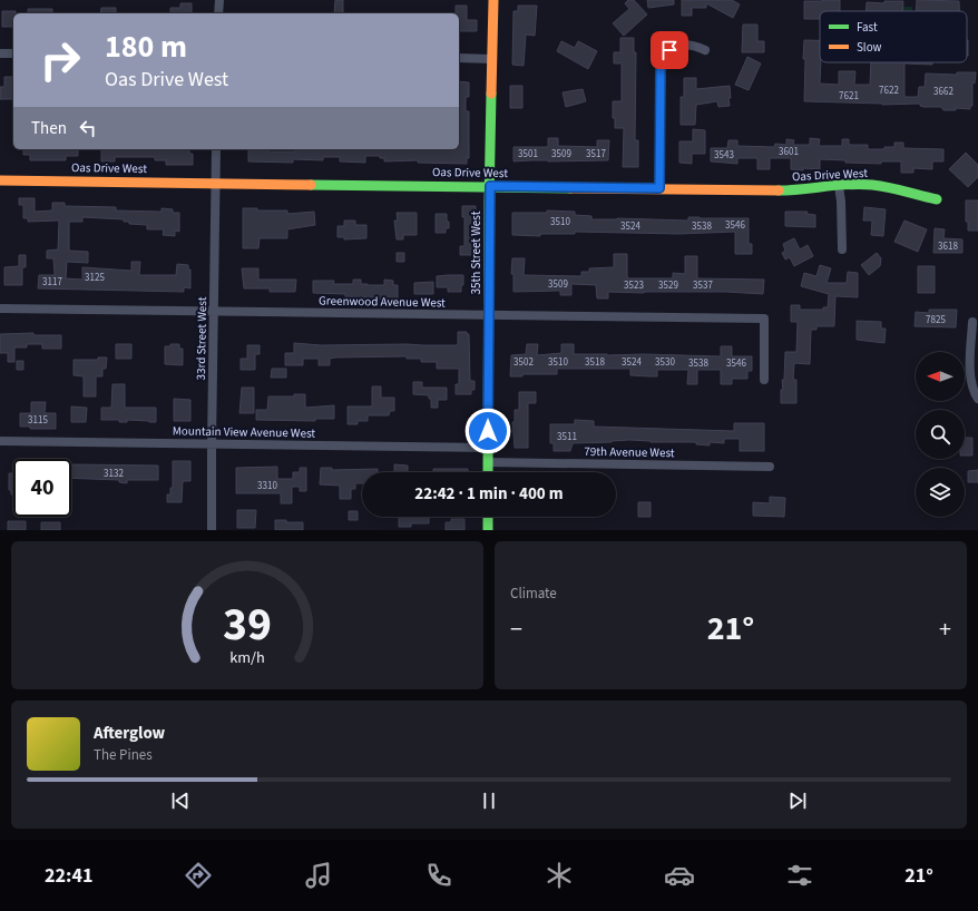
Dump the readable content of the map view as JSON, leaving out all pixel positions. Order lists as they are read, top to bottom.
{
  "streets": {
    "street": [
      "Oas Drive West",
      "35th Street West",
      "Greenwood Avenue West",
      "33rd Street West",
      "Mountain View Avenue West",
      "79th Avenue West"
    ]
  },
  "crossings": [
    ["Oas Drive West", "35th Street West"],
    ["Oas Drive West", "33rd Street West"],
    ["35th Street West", "Greenwood Avenue West"],
    ["35th Street West", "Mountain View Avenue West"],
    ["35th Street West", "79th Avenue West"],
    ["Greenwood Avenue West", "33rd Street West"],
    ["33rd Street West", "Mountain View Avenue West"]
  ],
  "house_numbers": [
    "7622",
    "3662",
    "7621",
    "3601",
    "3501",
    "3509",
    "3517",
    "3543",
    "3510",
    "3546",
    "3524",
    "3538",
    "3618",
    "3125",
    "3117",
    "3509",
    "3523",
    "3529",
    "3537",
    "7825",
    "3502",
    "3510",
    "3518",
    "3524",
    "3530",
    "3538",
    "3546",
    "3115",
    "3511",
    "3132",
    "3310"
  ],
  "legend": ["Fast", "Slow"],
  "north": "left",
  "page": {
    "turn": ["180 m", "Oas Drive West"],
    "then": "Then",
    "limit": "40",
    "trip": "22:42 · 1 min · 400 m",
    "tile": "Climate",
    "heat": ["−", "21°", "+"],
    "song": ["Afterglow", "The Pines"],
    "tabs": ["22:41", "21°"],
    "gauge": ["39", "km/h"]
  }
}
